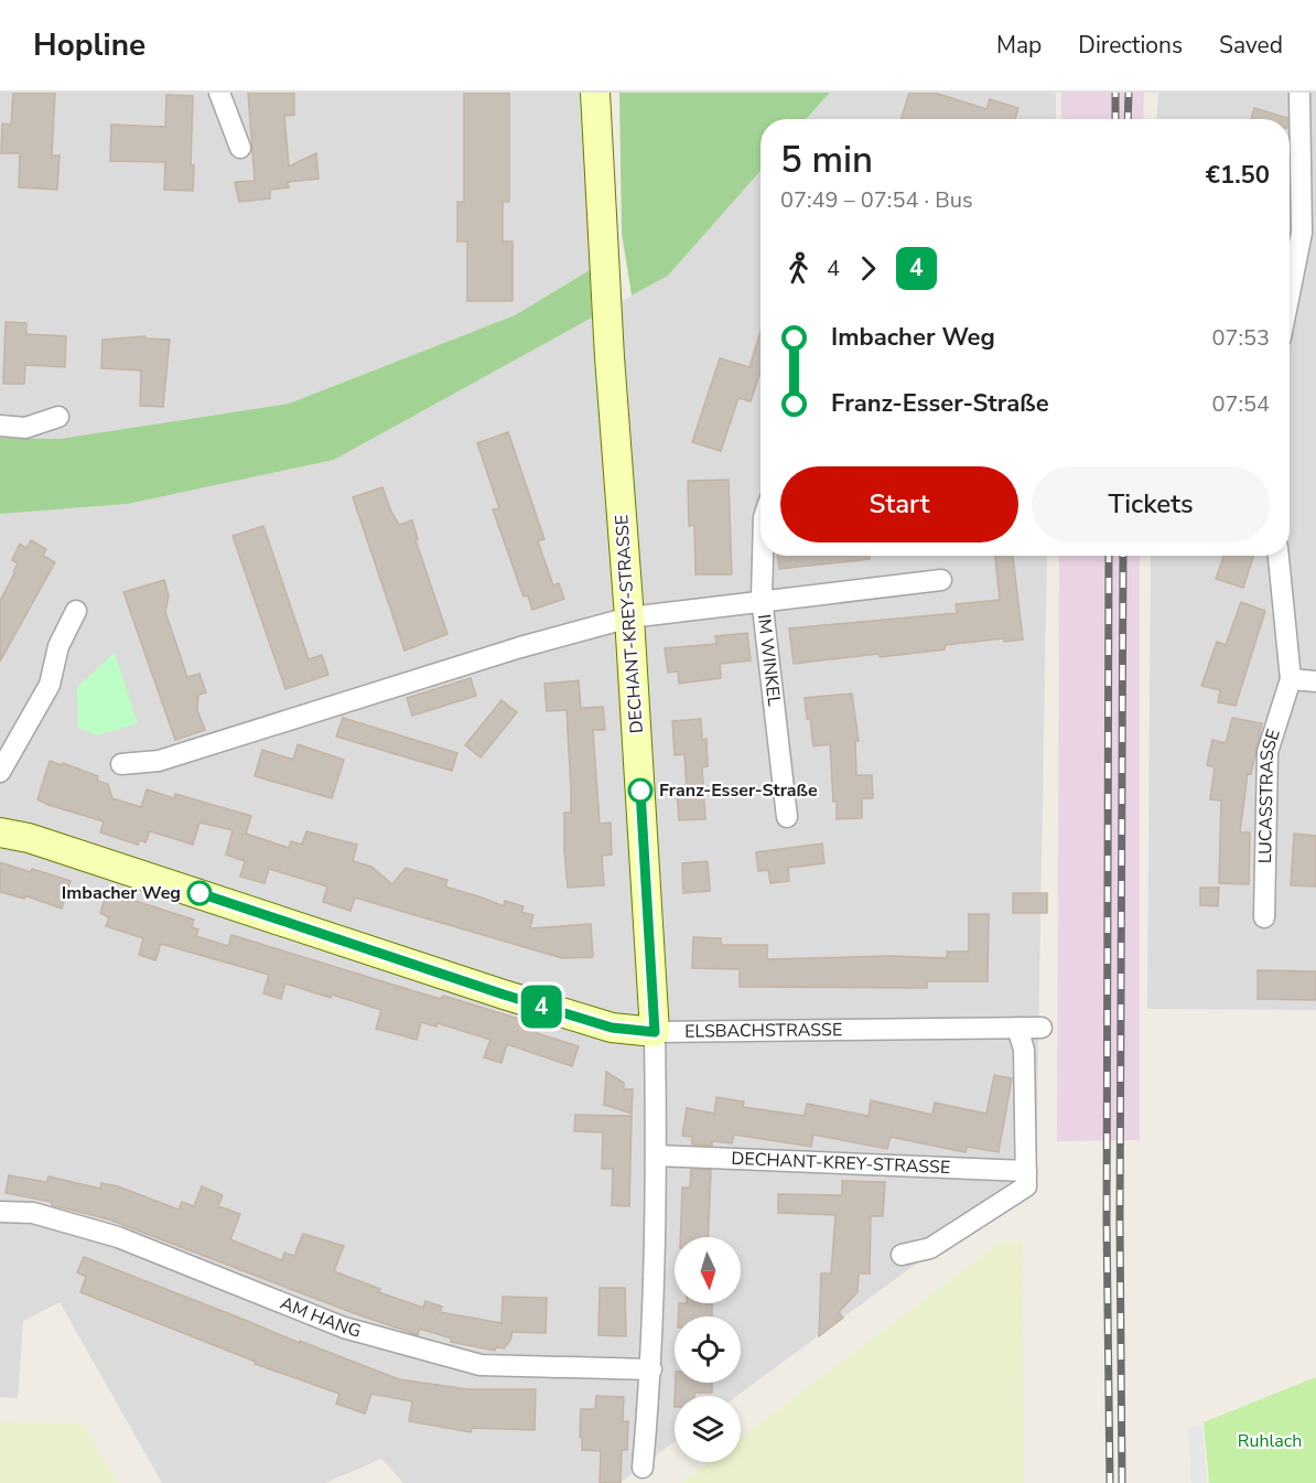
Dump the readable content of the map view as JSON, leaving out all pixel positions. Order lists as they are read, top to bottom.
{
  "streets": {
    "street": [
      "DECHANT-KREY-STRASSE",
      "IM WINKEL",
      "LUCASSTRASSE",
      "ELSBACHSTRASSE",
      "AM HANG"
    ]
  },
  "crossings": [
    ["DECHANT-KREY-STRASSE", "ELSBACHSTRASSE"],
    ["DECHANT-KREY-STRASSE", "AM HANG"]
  ],
  "parks": ["Ruhlach"],
  "places": ["Franz-Esser-Straße", "Imbacher Weg"],
  "lines": ["bus line 4"],
  "north": "bottom",
  "page": {
    "header": "Hopline",
    "nav": ["Map", "Directions", "Saved"],
    "on_map": "4",
    "heading": ["5 min", "07:49 – 07:54 · Bus", "€1.50"],
    "legs": ["4", "4"],
    "list": [
      {
        "name": "Imbacher Weg",
        "value": "07:53"
      },
      {
        "name": "Franz-Esser-Straße",
        "value": "07:54"
      }
    ],
    "buttons": ["Start", "Tickets"]
  }
}
